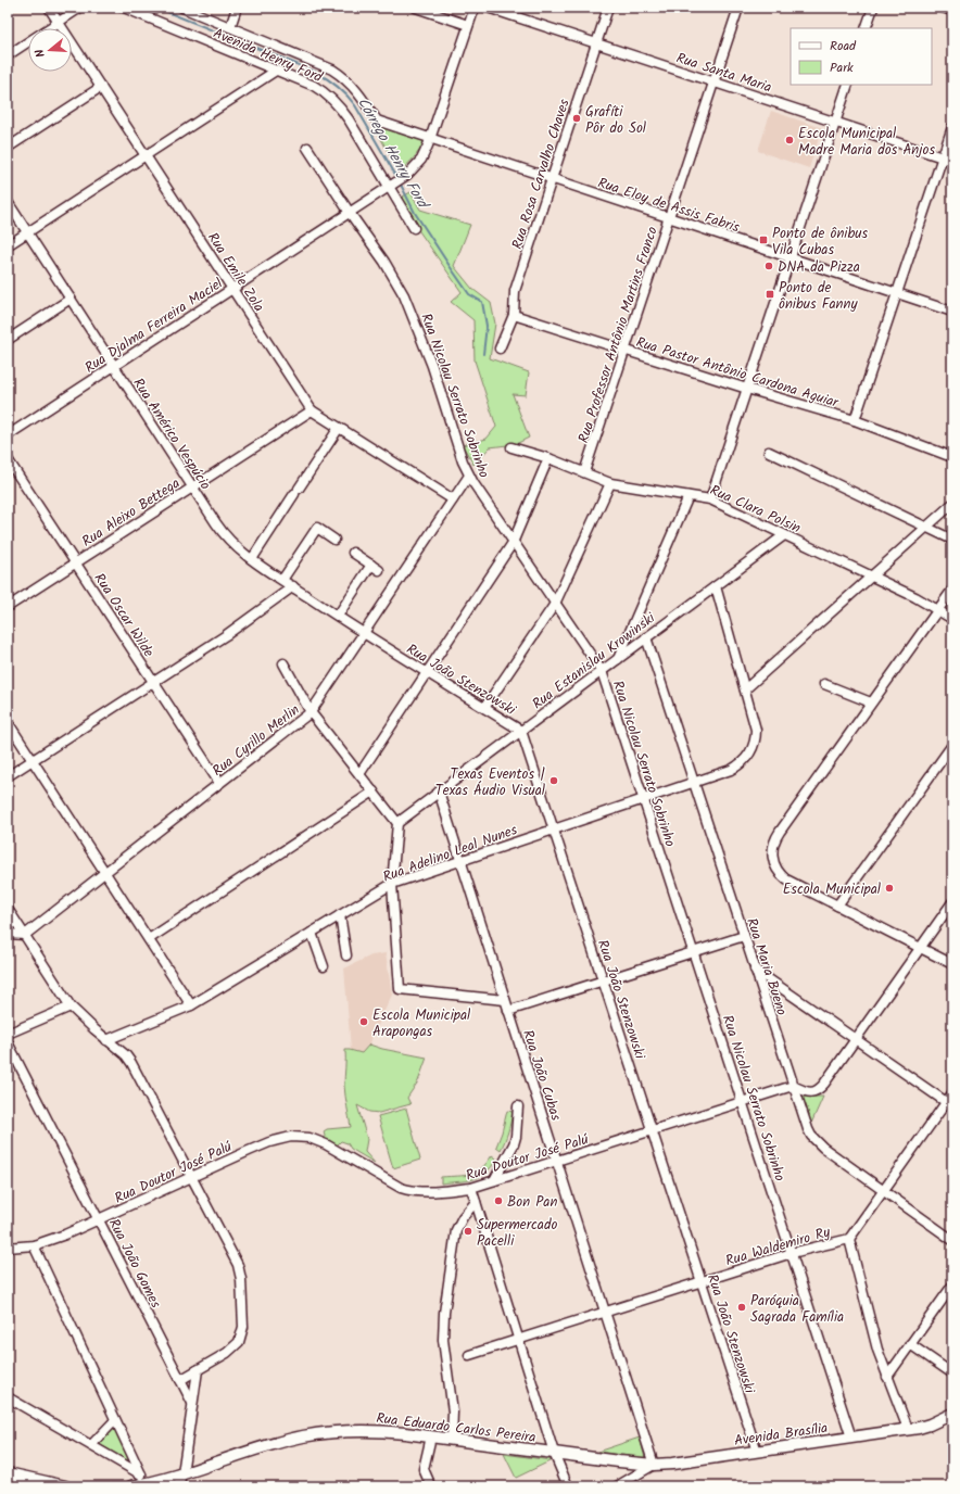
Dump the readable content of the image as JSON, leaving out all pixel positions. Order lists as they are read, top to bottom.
{
  "streets": {
    "main road": ["Rua Eduardo Carlos Pereira", "Avenida Brasília"],
    "street": [
      "Avenida Henry Ford",
      "Rua Santa Maria",
      "Rua Rosa Carvalho Chaves",
      "Rua Eloy de Assis Fabris",
      "Rua Emile Zola",
      "Rua Djalma Ferreira Maciel",
      "Rua Professor Antônio Martins Franco",
      "Rua Pastor Antônio Cardona Aguiar",
      "Rua Nicolau Serrato Sobrinho",
      "Rua Américo Vespúcio",
      "Rua Clara Polsin",
      "Rua Aleixo Bettega",
      "Rua Oscar Wilde",
      "Rua Estanislau Krowinski",
      "Rua João Stenzowski",
      "Rua Cyrillo Merlin",
      "Rua Adelino Leal Nunes",
      "Rua Maria Bueno",
      "Rua João Cubas",
      "Rua Doutor José Palú",
      "Rua Waldemiro Ry",
      "Rua João Gomes"
    ]
  },
  "crossings": [
    ["Avenida Henry Ford", "Rua Eloy de Assis Fabris"],
    ["Avenida Henry Ford", "Rua Djalma Ferreira Maciel"],
    ["Rua Santa Maria", "Rua Rosa Carvalho Chaves"],
    ["Rua Santa Maria", "Rua Professor Antônio Martins Franco"],
    ["Rua Rosa Carvalho Chaves", "Rua Eloy de Assis Fabris"],
    ["Rua Rosa Carvalho Chaves", "Rua Pastor Antônio Cardona Aguiar"],
    ["Rua Eloy de Assis Fabris", "Rua Djalma Ferreira Maciel"],
    ["Rua Eloy de Assis Fabris", "Rua Professor Antônio Martins Franco"],
    ["Rua Emile Zola", "Rua Djalma Ferreira Maciel"],
    ["Rua Emile Zola", "Rua Aleixo Bettega"],
    ["Rua Emile Zola", "Rua Cyrillo Merlin"],
    ["Rua Djalma Ferreira Maciel", "Rua Nicolau Serrato Sobrinho"],
    ["Rua Djalma Ferreira Maciel", "Rua Américo Vespúcio"],
    ["Rua Professor Antônio Martins Franco", "Rua Pastor Antônio Cardona Aguiar"],
    ["Rua Professor Antônio Martins Franco", "Rua Clara Polsin"],
    ["Rua Nicolau Serrato Sobrinho", "Rua Estanislau Krowinski"],
    ["Rua Nicolau Serrato Sobrinho", "Rua Cyrillo Merlin"],
    ["Rua Nicolau Serrato Sobrinho", "Rua Adelino Leal Nunes"],
    ["Rua Nicolau Serrato Sobrinho", "Rua Doutor José Palú"],
    ["Rua Nicolau Serrato Sobrinho", "Rua Waldemiro Ry"],
    ["Rua Nicolau Serrato Sobrinho", "Avenida Brasília"],
    ["Rua Américo Vespúcio", "Rua Aleixo Bettega"],
    ["Rua Américo Vespúcio", "Rua João Stenzowski"],
    ["Rua Américo Vespúcio", "Rua Cyrillo Merlin"],
    ["Rua Clara Polsin", "Rua Estanislau Krowinski"],
    ["Rua Aleixo Bettega", "Rua Oscar Wilde"],
    ["Rua Oscar Wilde", "Rua Cyrillo Merlin"],
    ["Rua Estanislau Krowinski", "Rua João Stenzowski"],
    ["Rua Estanislau Krowinski", "Rua Maria Bueno"],
    ["Rua Estanislau Krowinski", "Rua João Cubas"],
    ["Rua João Stenzowski", "Rua Cyrillo Merlin"],
    ["Rua João Stenzowski", "Rua Adelino Leal Nunes"],
    ["Rua João Stenzowski", "Rua Doutor José Palú"],
    ["Rua João Stenzowski", "Rua Waldemiro Ry"],
    ["Rua João Stenzowski", "Avenida Brasília"],
    ["Rua Adelino Leal Nunes", "Rua Maria Bueno"],
    ["Rua Adelino Leal Nunes", "Rua João Cubas"],
    ["Rua Maria Bueno", "Rua Doutor José Palú"],
    ["Rua Maria Bueno", "Rua Waldemiro Ry"],
    ["Rua João Cubas", "Rua Doutor José Palú"],
    ["Rua João Cubas", "Rua Waldemiro Ry"],
    ["Rua João Cubas", "Rua Eduardo Carlos Pereira"],
    ["Rua João Cubas", "Avenida Brasília"],
    ["Rua Doutor José Palú", "Rua João Gomes"],
    ["Rua Eduardo Carlos Pereira", "Avenida Brasília"]
  ],
  "water": ["Córrego Henry Ford"],
  "places": {
    "other": [
      "Grafíti Pôr do Sol",
      "Escola Municipal Madre Maria dos Anjos",
      "DNA da Pizza",
      "Texas Eventos | Texas Áudio Visual",
      "Escola Municipal",
      "Escola Municipal Arapongas",
      "Bon Pan",
      "Supermercado Pacelli",
      "Paróquia Sagrada Família"
    ],
    "transit": ["Ponto de ônibus Vila Cubas", "Ponto de ônibus Fanny"]
  },
  "legend": ["Road", "Park"],
  "north": "left"
}
